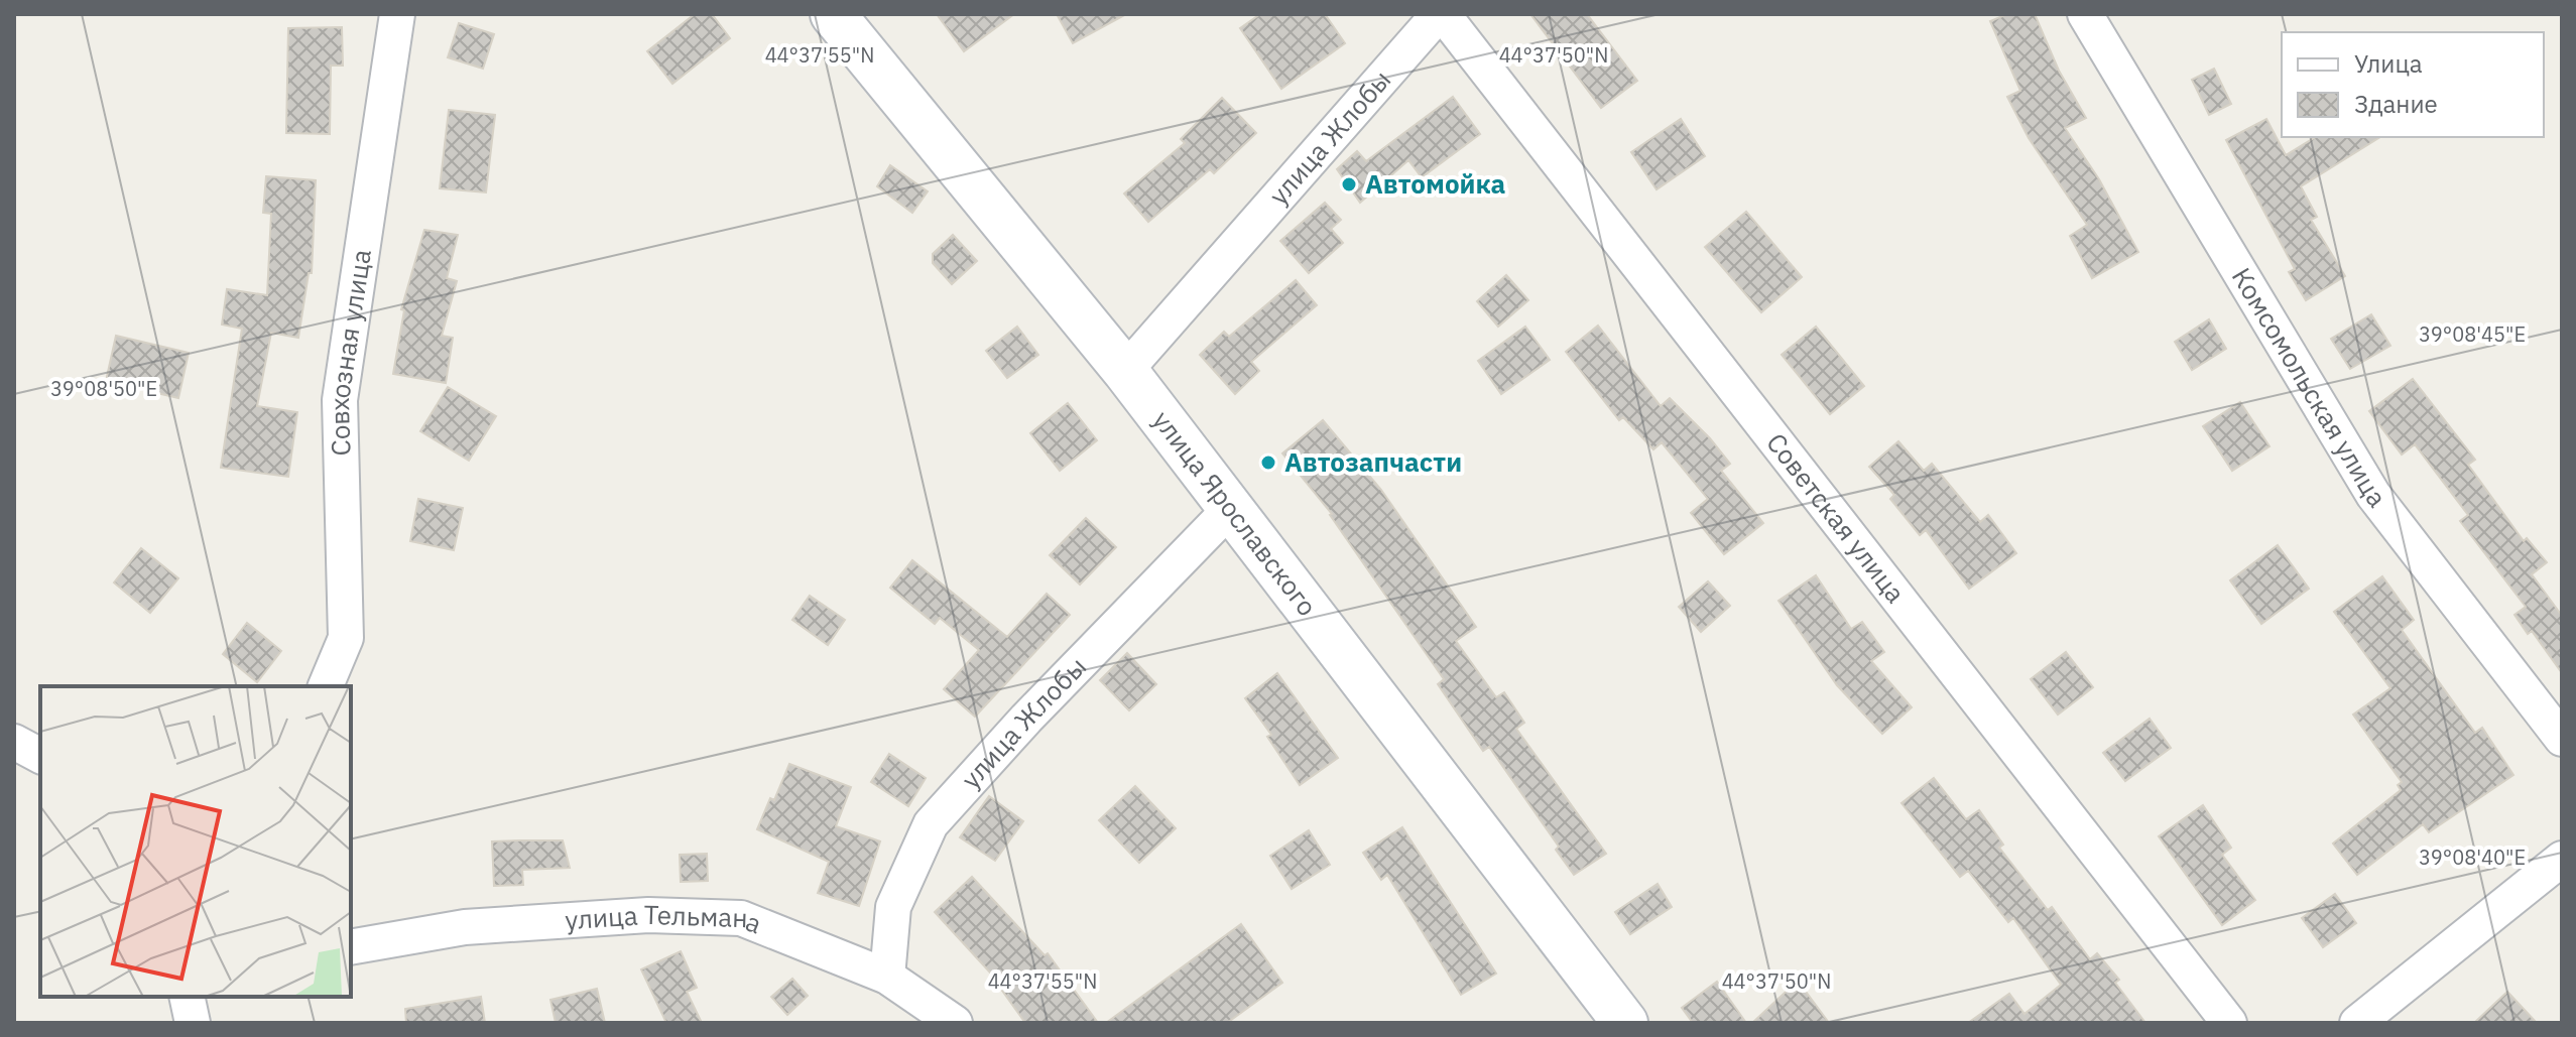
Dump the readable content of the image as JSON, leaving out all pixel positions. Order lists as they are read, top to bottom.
{
  "streets": {
    "street": [
      "улица Жлобы",
      "Совхозная улица",
      "Комсомольская улица",
      "улица Ярославского",
      "Советская улица",
      "улица Тельмана"
    ]
  },
  "crossings": [
    ["улица Жлобы", "улица Ярославского"],
    ["улица Жлобы", "Советская улица"],
    ["улица Жлобы", "улица Тельмана"]
  ],
  "places": ["Автомойка", "Автозапчасти"],
  "legend": ["Улица", "Здание"],
  "coordinates": [
    "44°37'55\"N",
    "44°37'50\"N",
    "39°08'45\"E",
    "39°08'50\"E",
    "39°08'40\"E"
  ]
}
